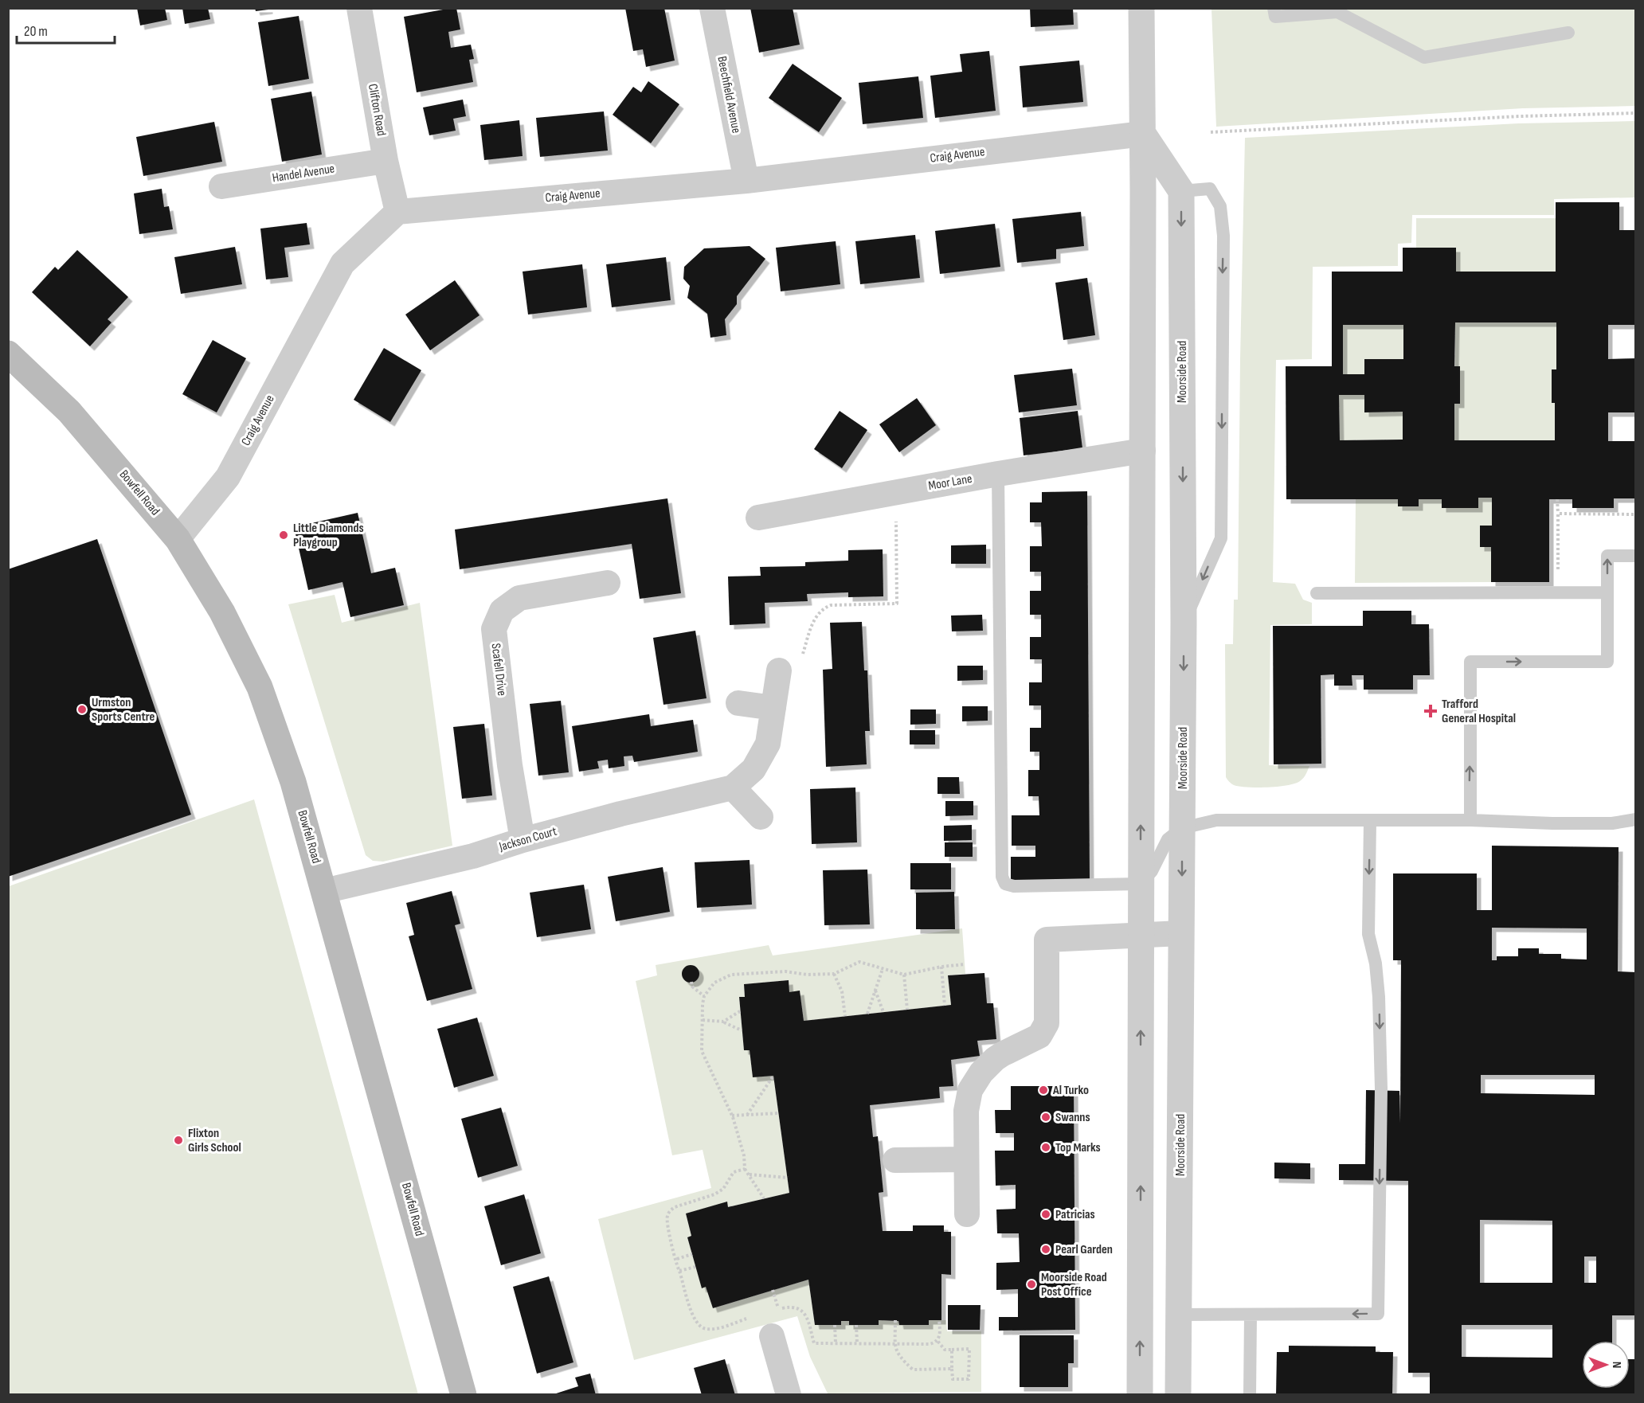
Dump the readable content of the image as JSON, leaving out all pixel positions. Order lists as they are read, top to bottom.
{
  "streets": {
    "main road": ["Bowfell Road"],
    "street": [
      "Beechfield Avenue",
      "Clifton Road",
      "Craig Avenue",
      "Handel Avenue",
      "Moorside Road",
      "Moor Lane",
      "Scafell Drive",
      "Jackson Court"
    ]
  },
  "crossings": [
    ["Beechfield Avenue", "Craig Avenue"],
    ["Clifton Road", "Craig Avenue"],
    ["Clifton Road", "Handel Avenue"],
    ["Craig Avenue", "Bowfell Road"],
    ["Bowfell Road", "Jackson Court"],
    ["Scafell Drive", "Jackson Court"]
  ],
  "places": {
    "other": [
      "Little Diamonds Playgroup",
      "Urmston Sports Centre",
      "Al Turko",
      "Swanns",
      "Flixton Girls School",
      "Top Marks",
      "Patricias",
      "Pearl Garden",
      "Moorside Road Post Office"
    ],
    "health": ["Trafford General Hospital"]
  },
  "scale_bar": "20 m",
  "north": "right"
}
